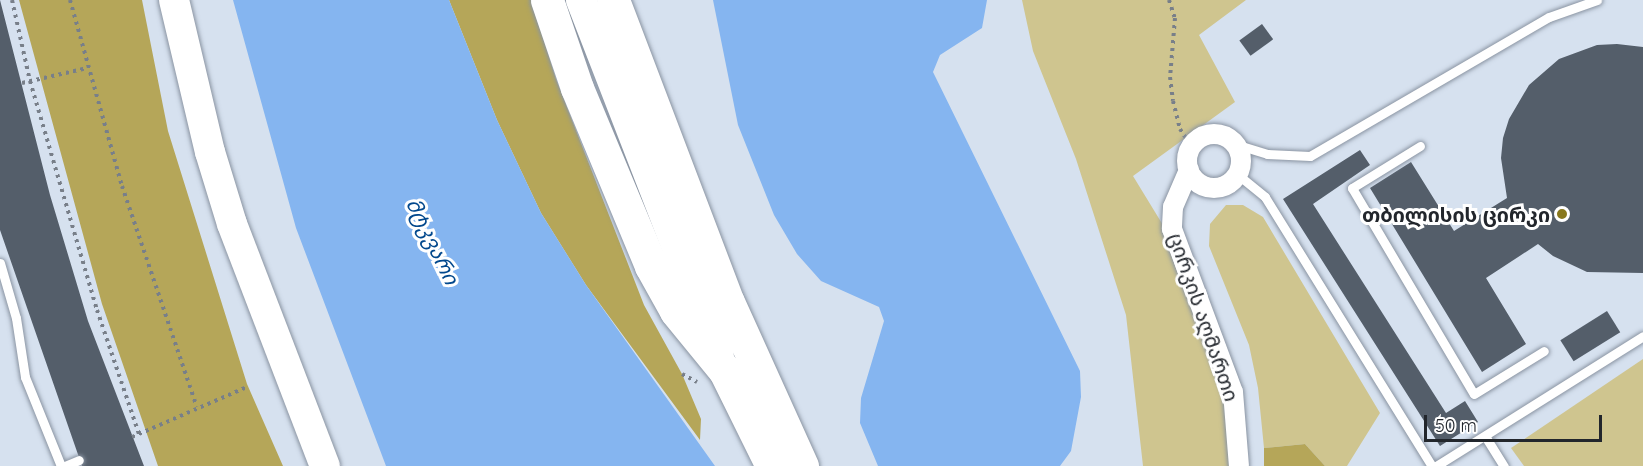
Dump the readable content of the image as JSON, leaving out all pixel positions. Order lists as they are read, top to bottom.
{
  "streets": {
    "street": ["ცირკის აღმართი"]
  },
  "water": ["მტკვარი"],
  "places": ["თბილისის ცირკი"],
  "scale_bar": "50 m"
}
